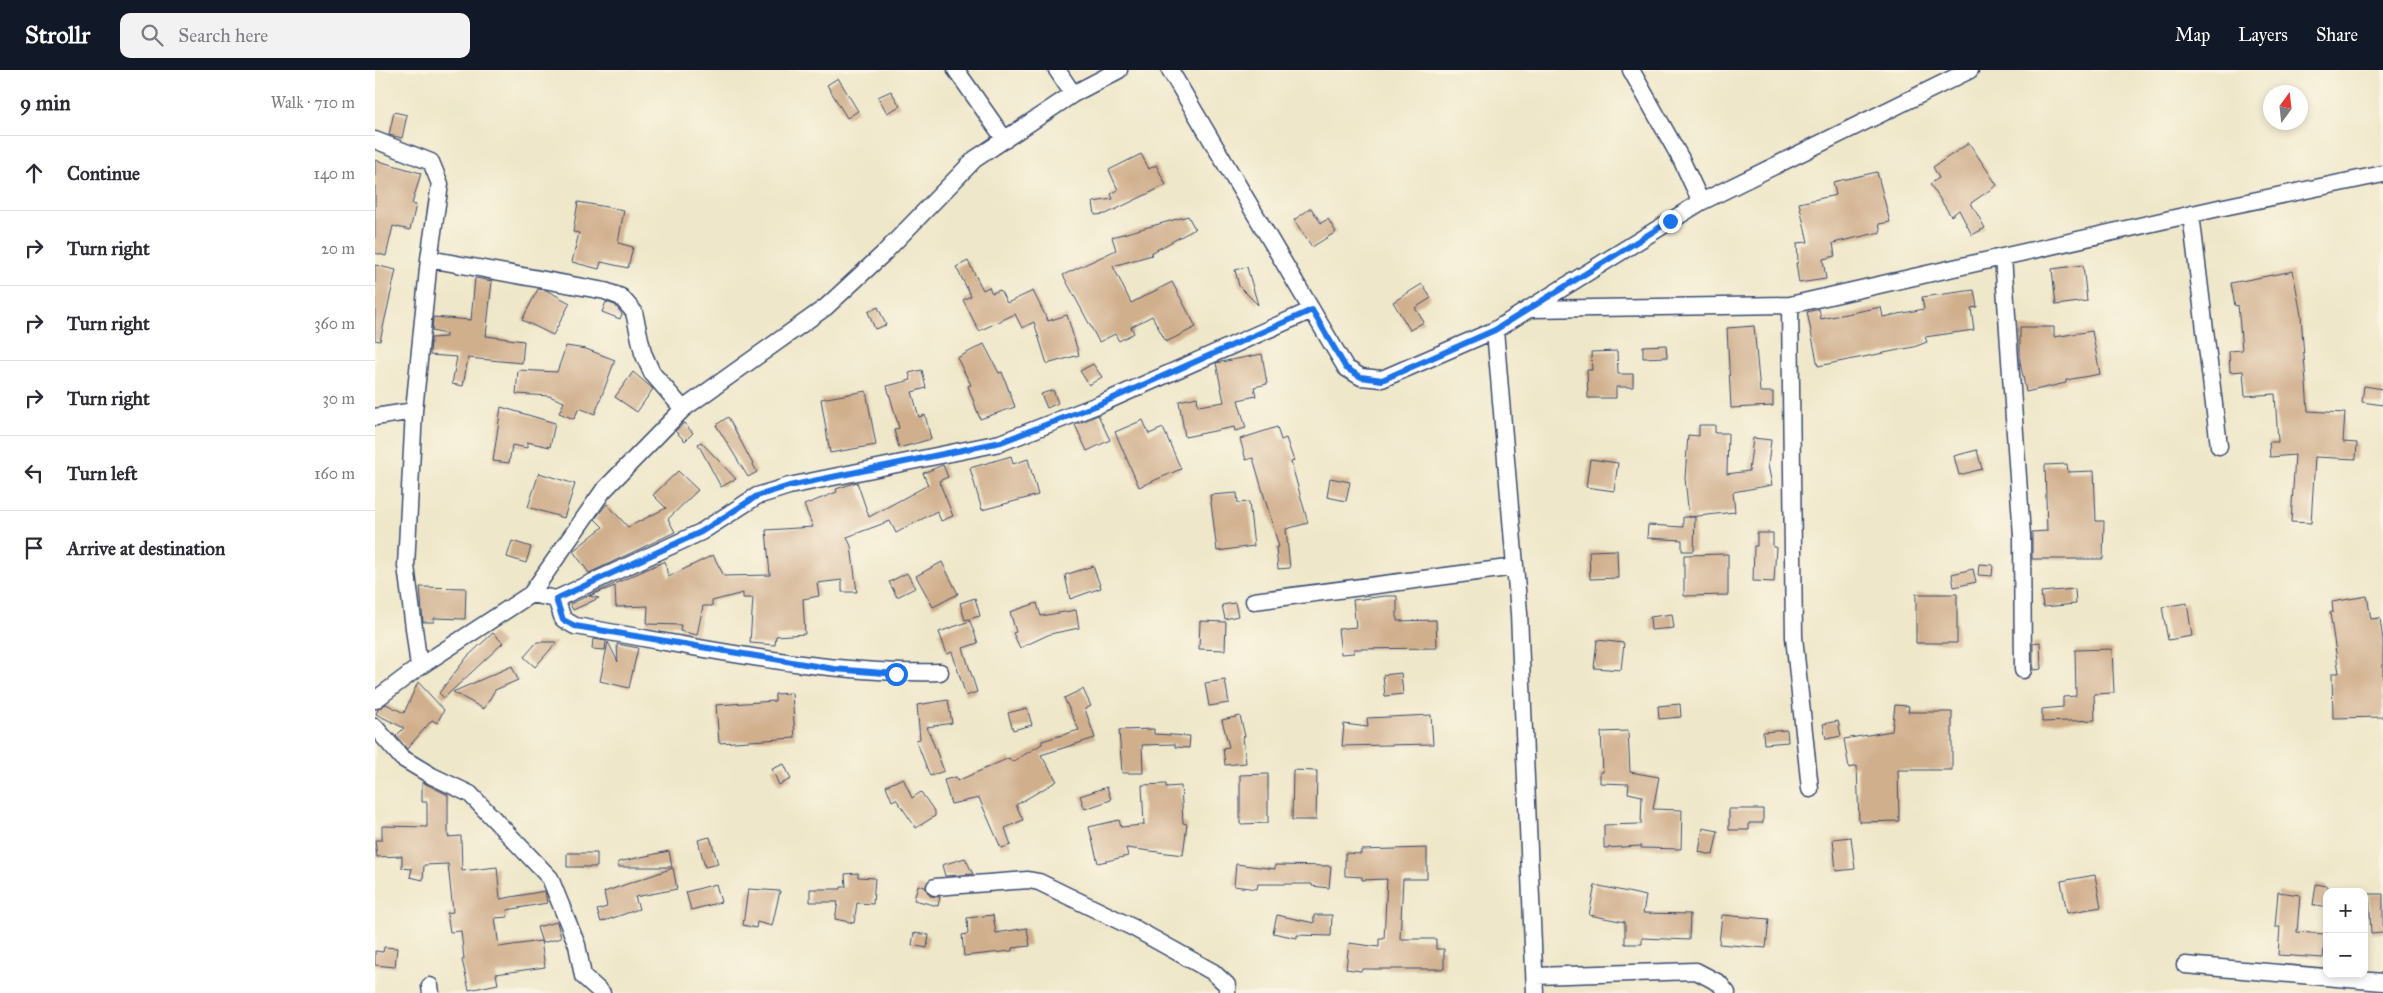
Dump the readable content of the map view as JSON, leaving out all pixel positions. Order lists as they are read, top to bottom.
{
  "north": "top",
  "page": {
    "header": "Strollr",
    "search": "Search here",
    "nav": ["Map", "Layers", "Share"],
    "heading": ["9 min", "Walk · 710 m"],
    "list": [
      ["Continue", "140 m"],
      ["Turn right", "20 m"],
      ["Turn right", "360 m"],
      ["Turn right", "30 m"],
      ["Turn left", "160 m"],
      "Arrive at destination"
    ],
    "map_buttons": ["+", "−"]
  }
}
